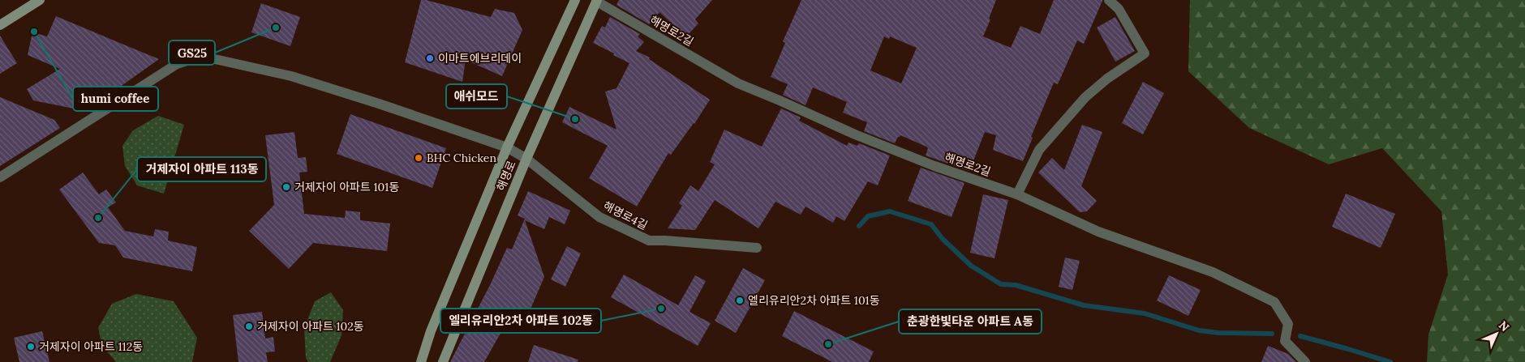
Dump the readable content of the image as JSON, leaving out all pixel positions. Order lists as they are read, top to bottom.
{
  "streets": {
    "street": ["해명로2길", "해명로", "해명로4길"]
  },
  "crossings": [
    ["해명로2길", "해명로"],
    ["해명로", "해명로4길"]
  ],
  "places": [
    "GS25",
    "humi coffee",
    "이마트에브리데이",
    "애쉬모드",
    "BHC Chicken",
    "거제자이 아파트 101동",
    "거제자이 아파트 113동",
    "엘리유리안2차 아파트 101동",
    "엘리유리안2차 아파트 102동",
    "거제자이 아파트 102동",
    "춘광한빛타운 아파트 A동",
    "거제자이 아파트 112동"
  ],
  "north": "top right"
}
